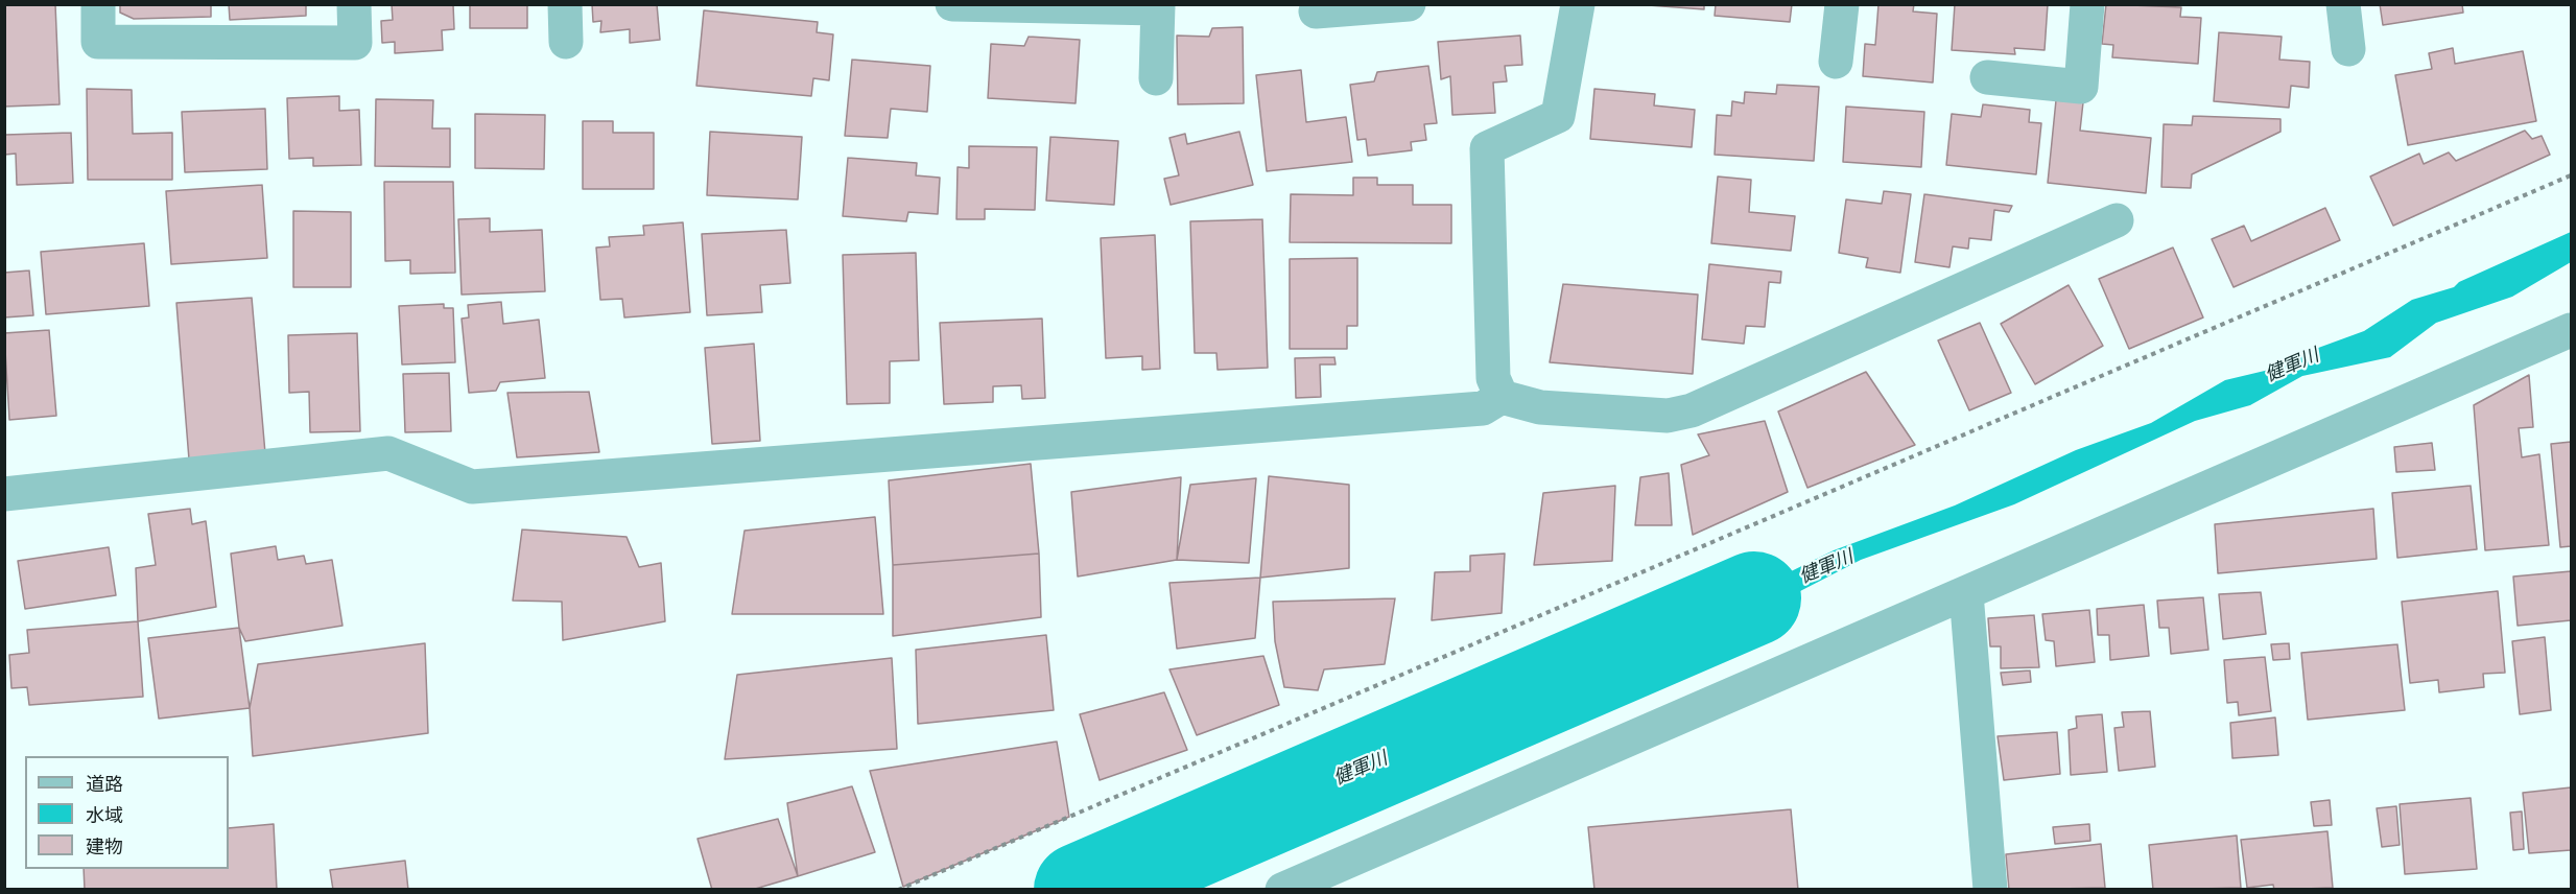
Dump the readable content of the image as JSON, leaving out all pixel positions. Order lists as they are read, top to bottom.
{
  "water": ["健軍川"],
  "legend": ["道路", "水域", "建物"]
}
